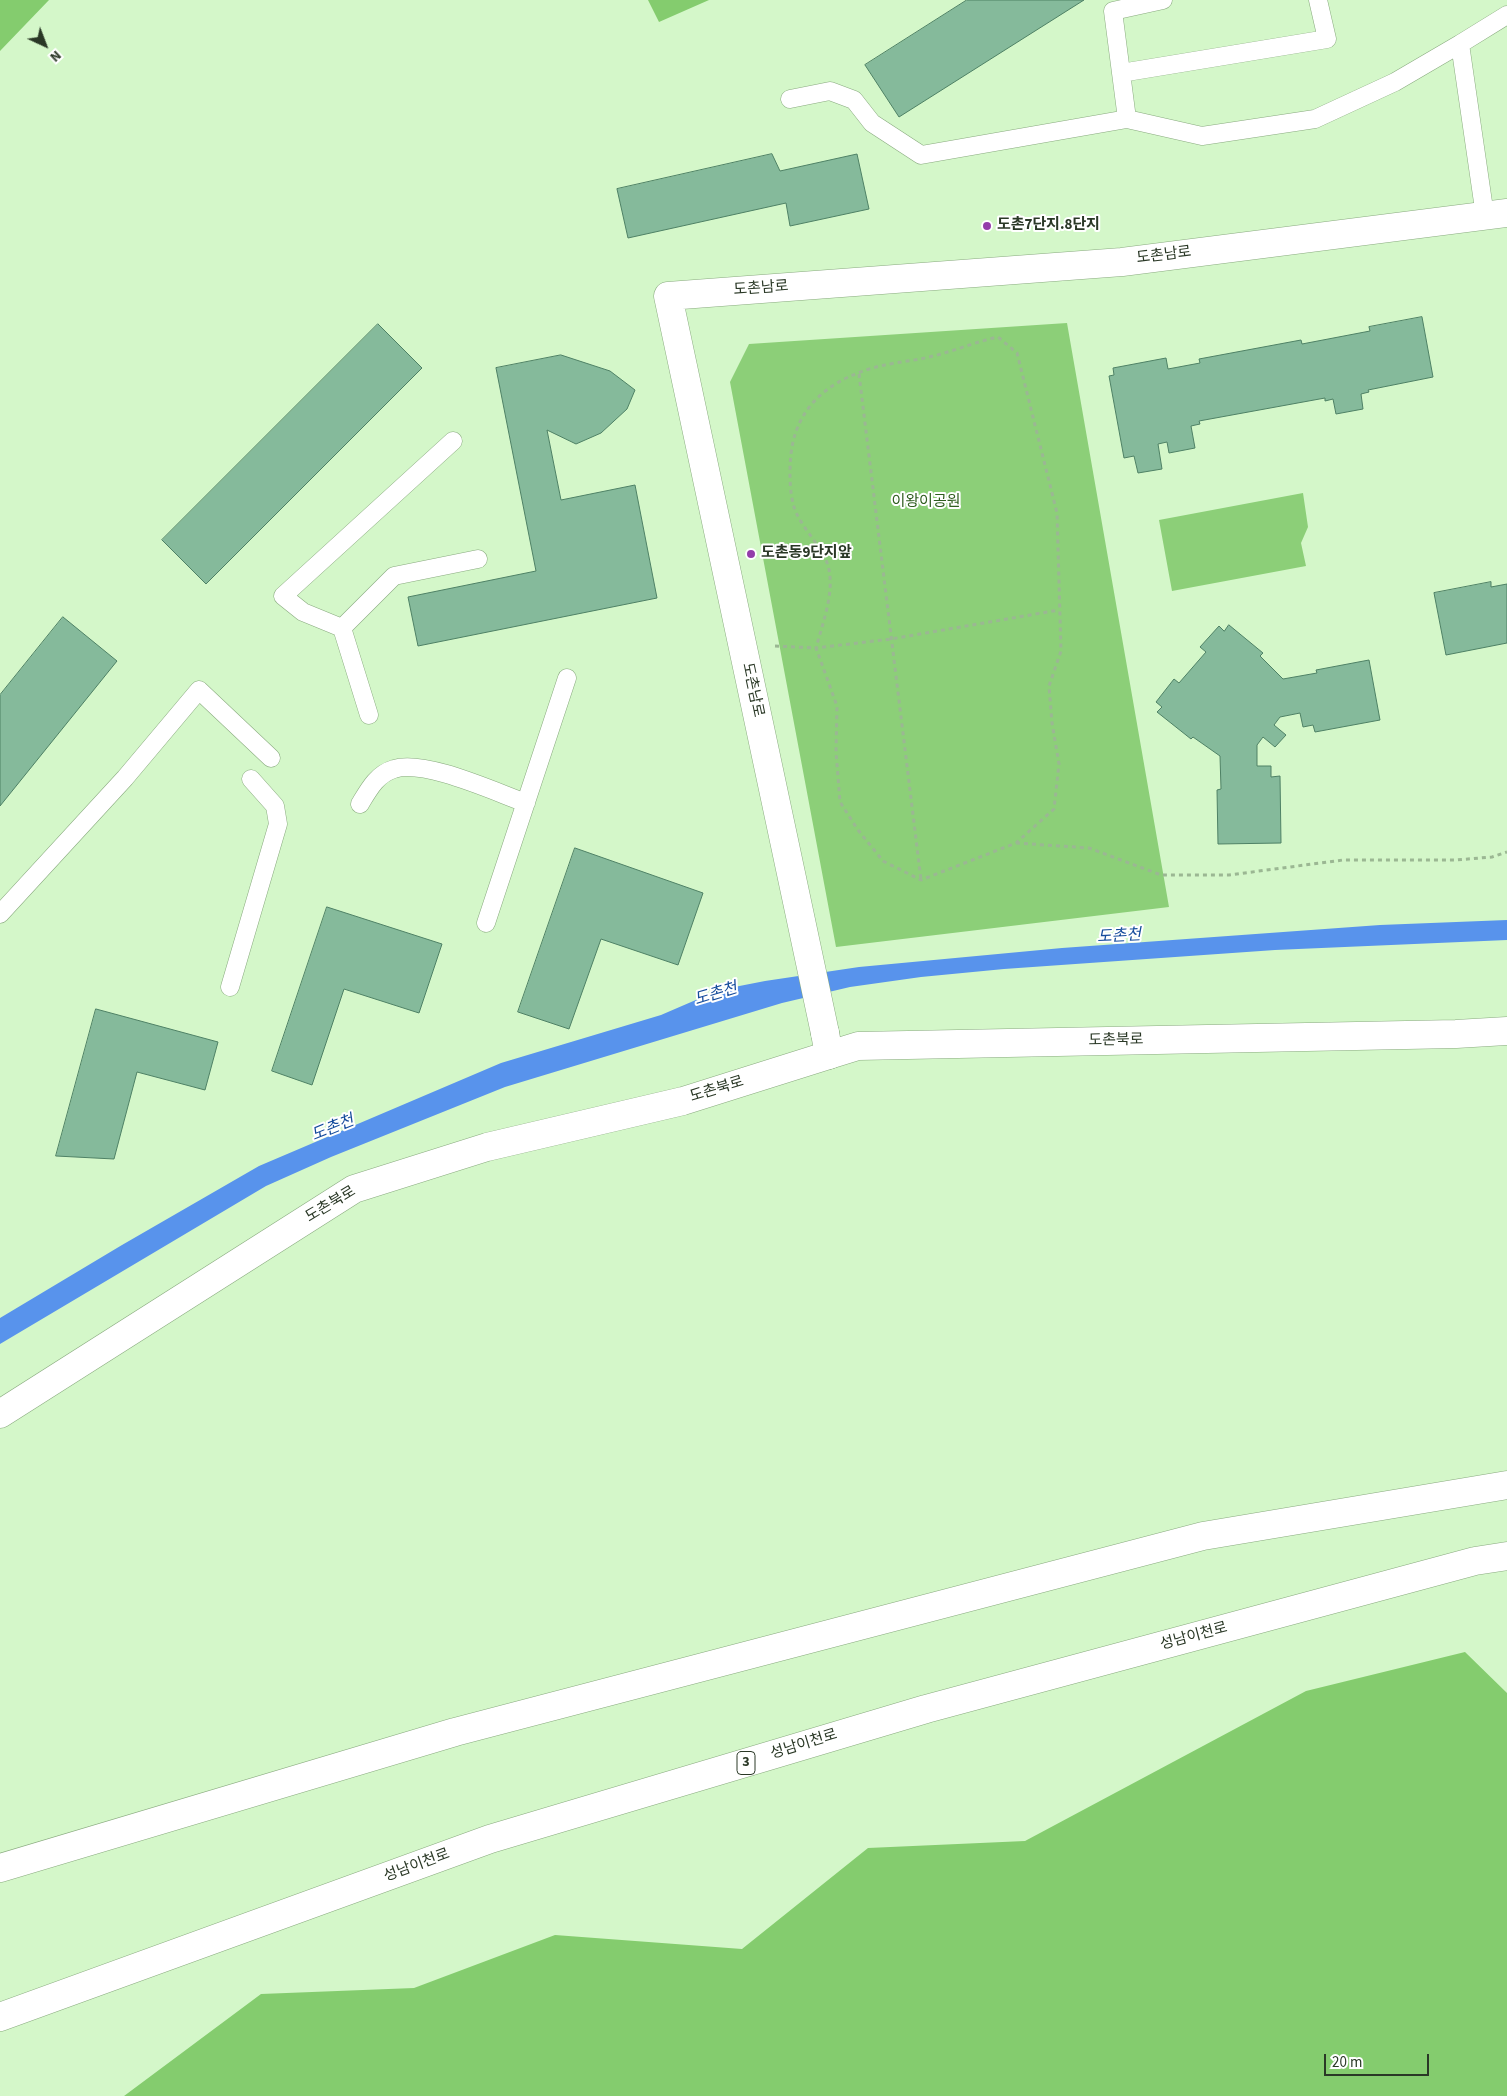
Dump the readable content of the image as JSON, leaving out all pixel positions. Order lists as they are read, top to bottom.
{
  "streets": {
    "main road": [
      "도촌남로",
      "도촌북로",
      "성남이천로",
      "3"
    ]
  },
  "crossings": [
    ["도촌남로", "도촌북로"]
  ],
  "water": ["도촌천"],
  "parks": ["이왕이공원"],
  "places": ["도촌7단지.8단지", "도촌동9단지앞"],
  "scale_bar": "20 m",
  "north": "bottom right"
}
